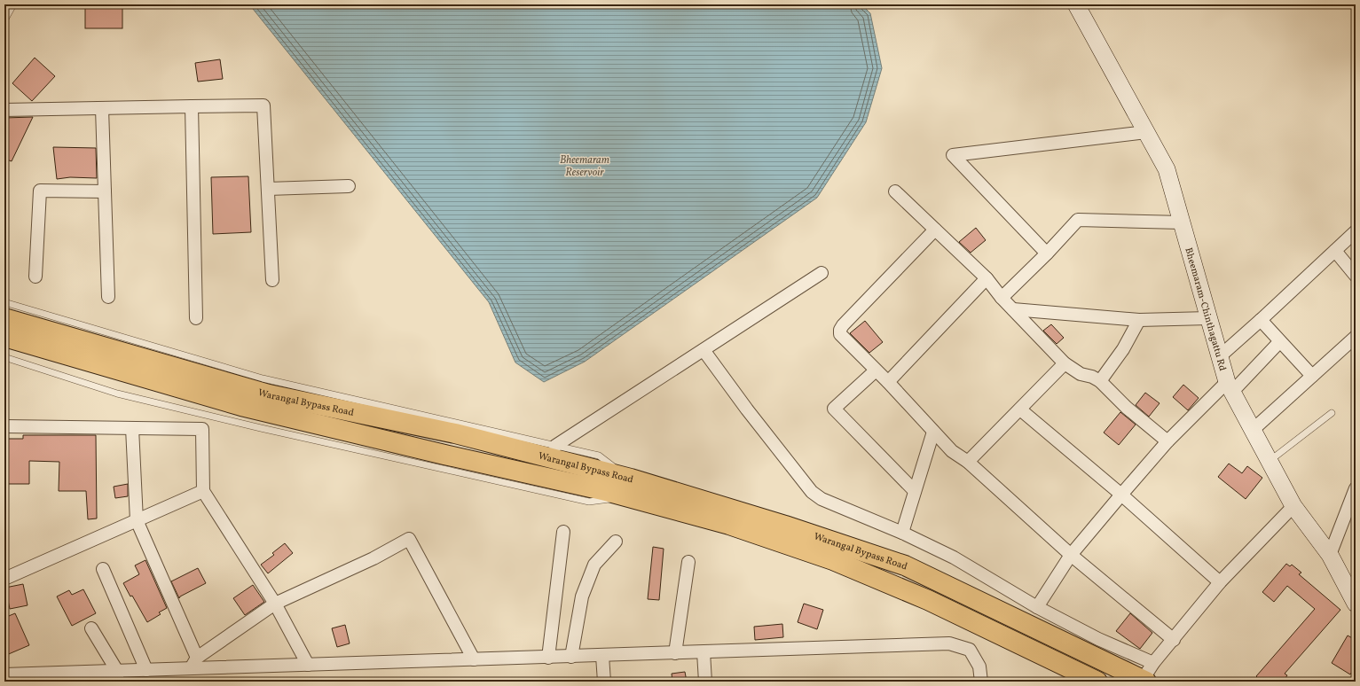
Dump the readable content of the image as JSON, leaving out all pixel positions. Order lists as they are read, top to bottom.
{
  "streets": {
    "highway": ["Warangal Bypass Road"],
    "street": ["Bheemaram-Chinthagattu Rd"]
  },
  "water": ["Bheemaram Reservoir"]
}
